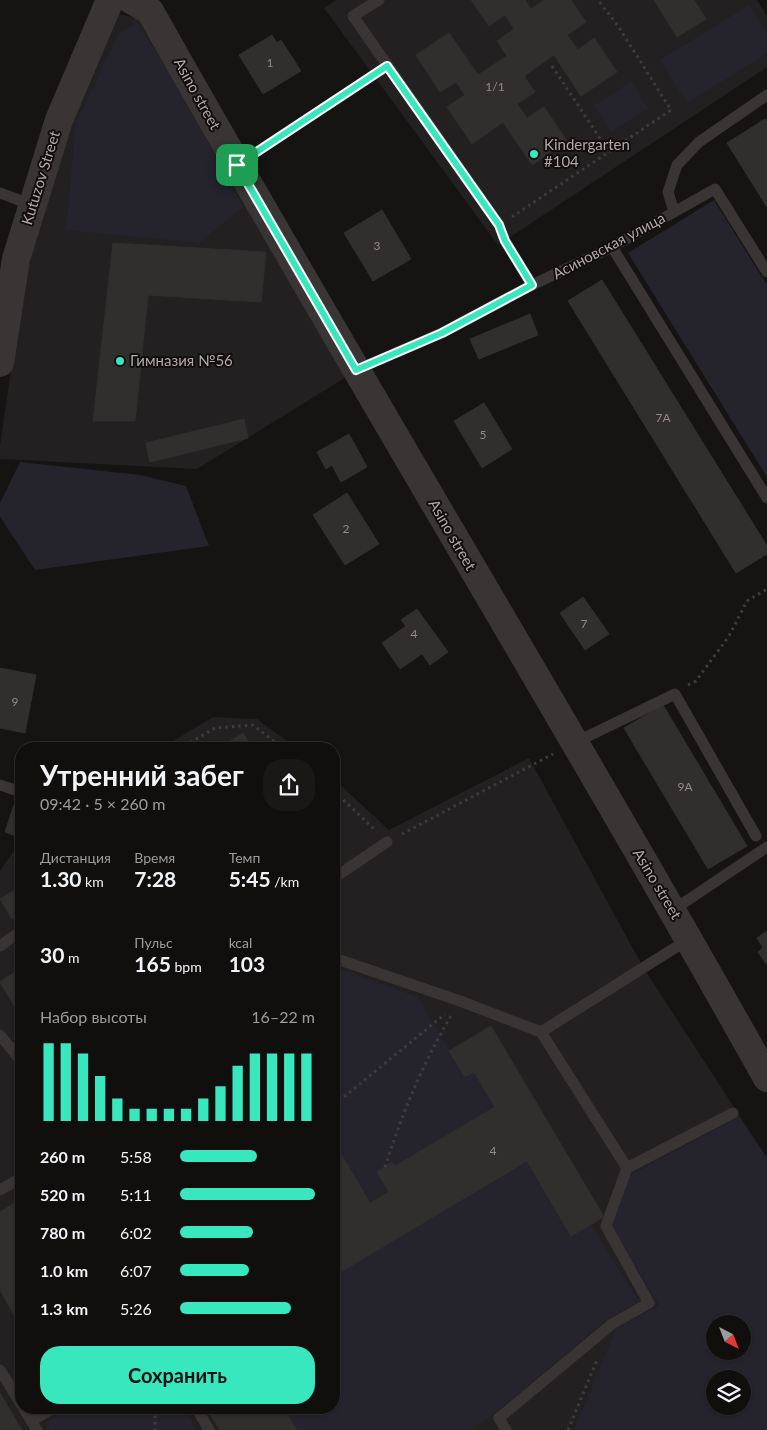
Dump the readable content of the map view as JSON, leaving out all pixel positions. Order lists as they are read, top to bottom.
{
  "streets": {
    "street": ["Asino street", "Kutuzov Street"],
    "lane": ["Асиновская улица"]
  },
  "crossings": [
    ["Asino street", "Асиновская улица"]
  ],
  "places": ["Kindergarten #104", "Гимназия №56"],
  "house_numbers": [
    "1",
    "1/1",
    "3",
    "7А",
    "5",
    "2",
    "7",
    "4",
    "9",
    "9А",
    "4"
  ],
  "north": "bottom right",
  "page": {
    "heading": ["Утренний забег", "09:42 · 5 × 260 m"],
    "stats": [
      ["Дистанция", "1.30 km"],
      ["Время", "7:28"],
      ["Темп", "5:45 /km"],
      ["30 m"],
      ["Пульс", "165 bpm"],
      ["kcal", "103"]
    ],
    "chart": ["Набор высоты", "16–22 m"],
    "list": [
      {
        "name": "260 m",
        "note": "5:58"
      },
      {
        "name": "520 m",
        "note": "5:11"
      },
      {
        "name": "780 m",
        "note": "6:02"
      },
      {
        "name": "1.0 km",
        "note": "6:07"
      },
      {
        "name": "1.3 km",
        "note": "5:26"
      }
    ],
    "buttons": "Сохранить"
  }
}
